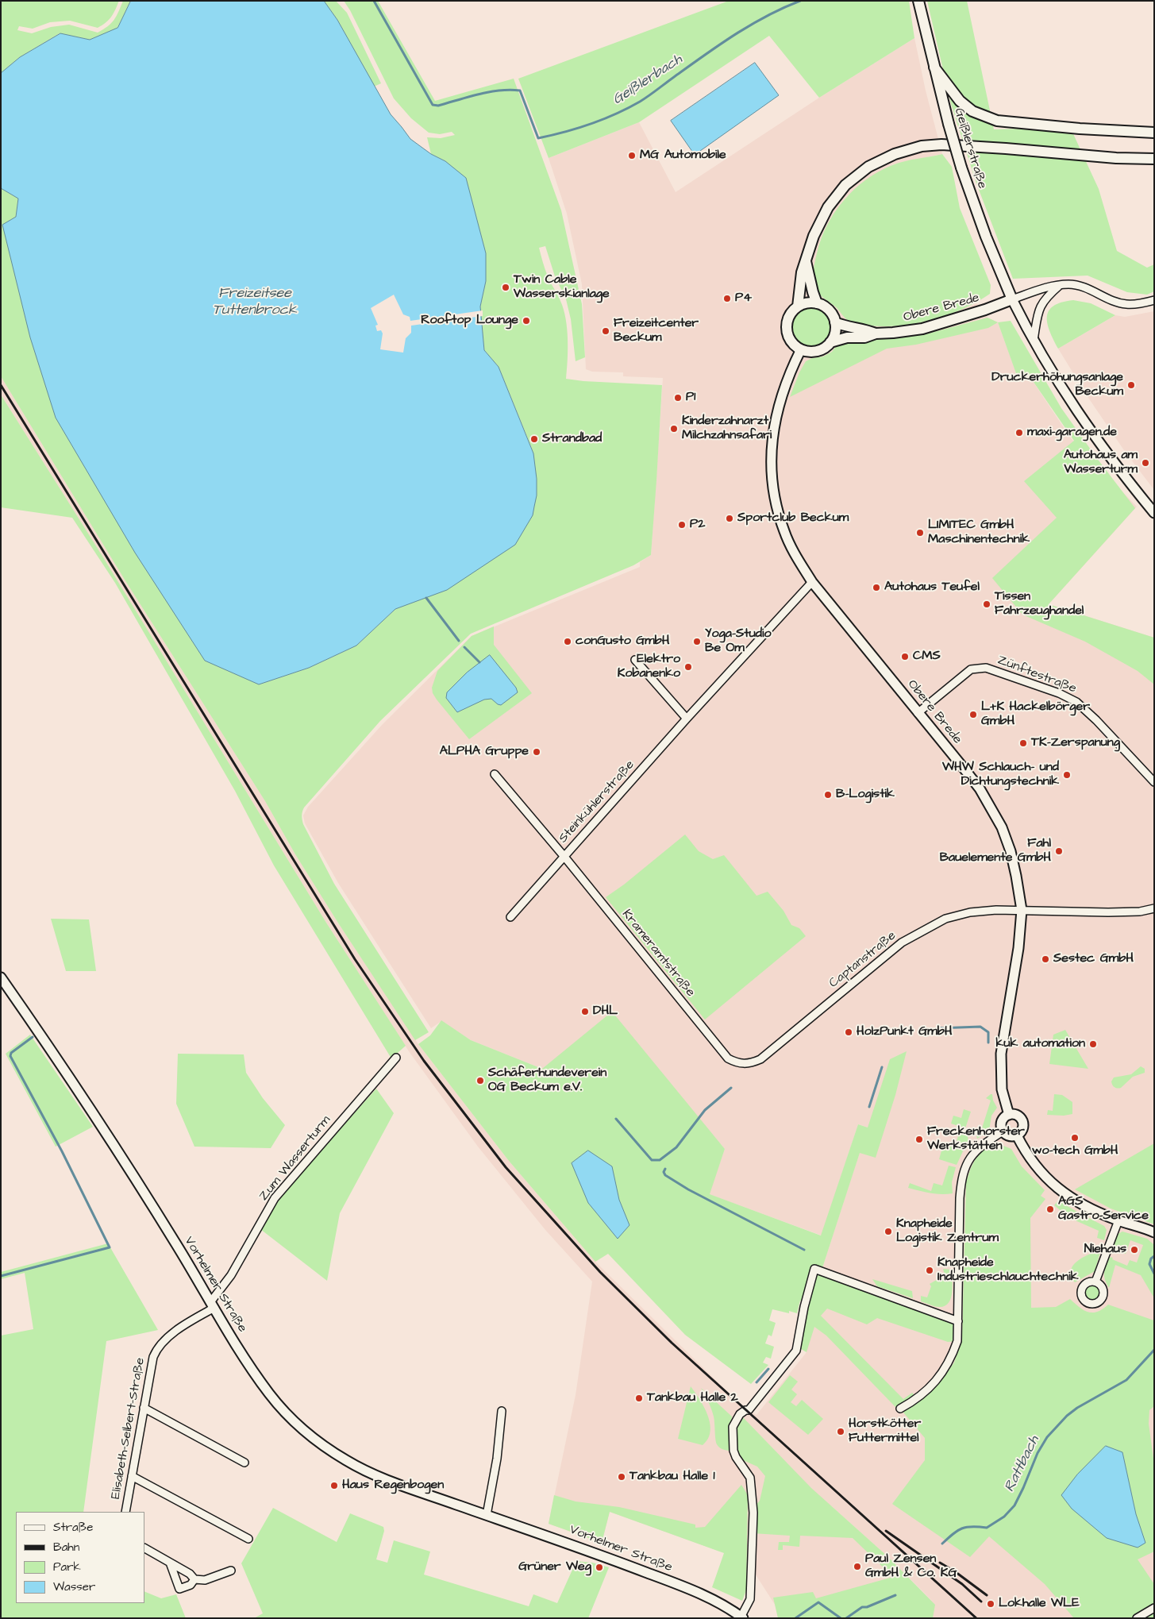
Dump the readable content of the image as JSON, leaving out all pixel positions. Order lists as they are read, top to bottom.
{
  "streets": {
    "main road": ["Geißlerstraße", "Obere Brede"],
    "street": [
      "Zünftestraße",
      "Steinkühlerstraße",
      "Krameramtstraße",
      "Captanstraße",
      "Zum Wasserturm",
      "Vorhelmer Straße",
      "Elisabeth-Selbert-Straße"
    ]
  },
  "crossings": [
    ["Geißlerstraße", "Obere Brede"],
    ["Obere Brede", "Zünftestraße"],
    ["Obere Brede", "Steinkühlerstraße"],
    ["Obere Brede", "Captanstraße"],
    ["Steinkühlerstraße", "Krameramtstraße"],
    ["Krameramtstraße", "Captanstraße"],
    ["Zum Wasserturm", "Vorhelmer Straße"],
    ["Zum Wasserturm", "Elisabeth-Selbert-Straße"],
    ["Vorhelmer Straße", "Elisabeth-Selbert-Straße"]
  ],
  "water": ["Geißlerbach", "Freizeitsee Tuttenbrock", "Rattbach"],
  "places": [
    "MG Automobile",
    "Twin Cable Wasserskianlage",
    "P4",
    "Rooftop Lounge",
    "Freizeitcenter Beckum",
    "Druckerhöhungsanlage Beckum",
    "P1",
    "Kinderzahnarzt Milchzahnsafari",
    "maxi-garagen.de",
    "Strandbad",
    "Autohaus am Wasserturm",
    "Sportclub Beckum",
    "P2",
    "LIMITEC GmbH Maschinentechnik",
    "Autohaus Teufel",
    "Tissen Fahrzeughandel",
    "conGusto GmbH",
    "Yoga-Studio Be Om",
    "CMS",
    "Elektro Kobanenko",
    "L+K Hackelbörger GmbH",
    "TK-Zerspanung",
    "ALPHA Gruppe",
    "WHW Schlauch- und Dichtungstechnik",
    "B-Logistik",
    "Fahl Bauelemente GmbH",
    "Sestec GmbH",
    "DHL",
    "HolzPunkt GmbH",
    "kuk automation",
    "Schäferhundeverein OG Beckum e.V.",
    "wo-tech GmbH",
    "Freckenhorster Werkstätten",
    "AGS Gastro-Service",
    "Knapheide Logistik Zentrum",
    "Niehaus",
    "Knapheide Industrieschlauchtechnik",
    "Tankbau Halle 2",
    "Horstkötter Futtermittel",
    "Tankbau Halle 1",
    "Haus Regenbogen",
    "Paul Zensen GmbH & Co. KG",
    "Grüner Weg",
    "Lokhalle WLE"
  ],
  "legend": [
    "Straße",
    "Bahn",
    "Park",
    "Wasser"
  ]
}
